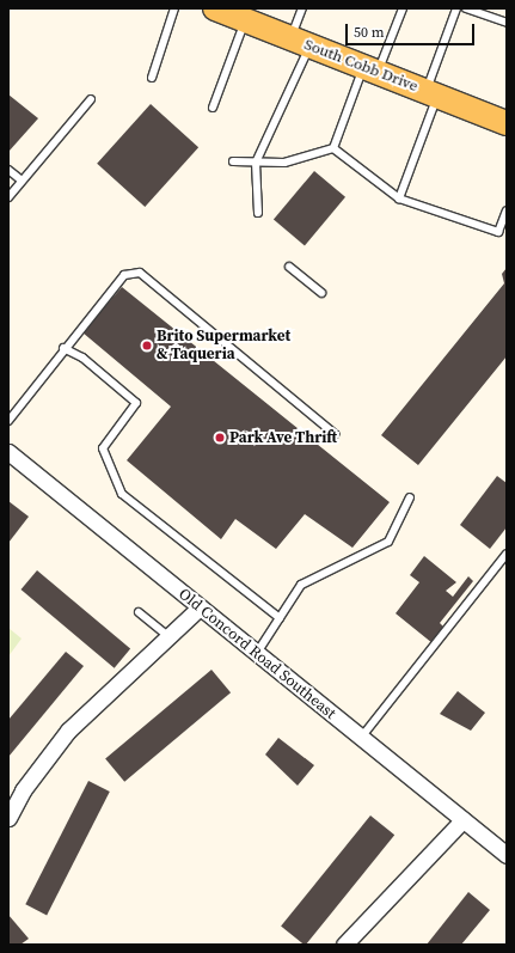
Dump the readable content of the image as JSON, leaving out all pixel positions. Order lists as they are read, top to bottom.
{
  "streets": {
    "main road": ["South Cobb Drive"],
    "street": ["Old Concord Road Southeast"]
  },
  "places": ["Brito Supermarket & Taqueria", "Park Ave Thrift"],
  "scale_bar": "50 m"
}
